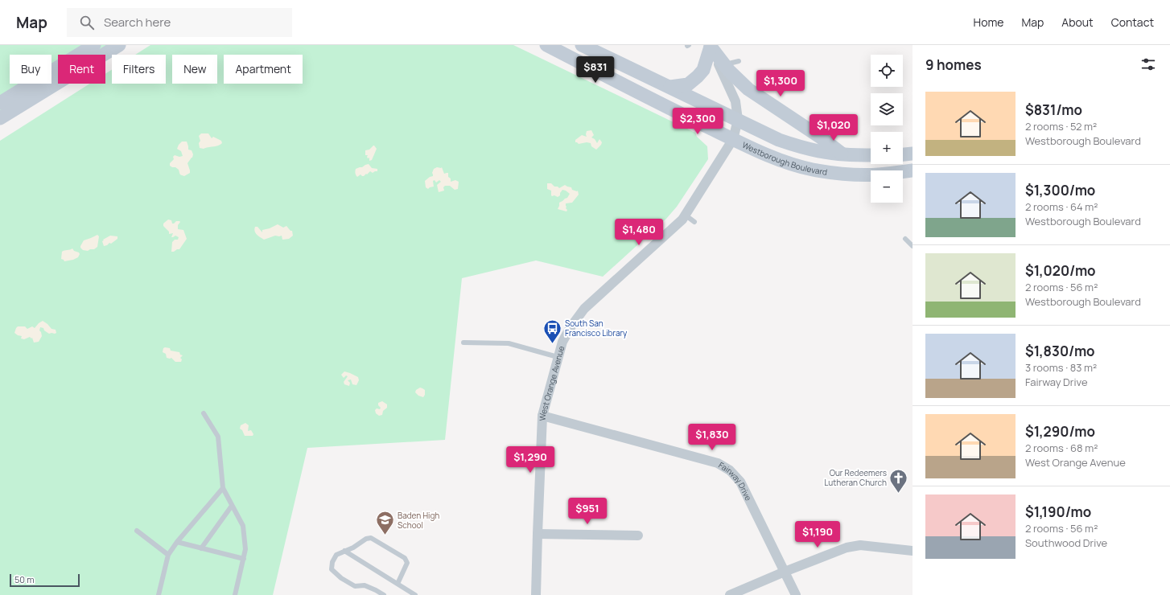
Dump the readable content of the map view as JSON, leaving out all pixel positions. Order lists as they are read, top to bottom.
{
  "streets": {
    "main road": ["Westborough Boulevard"],
    "street": ["West Orange Avenue", "Fairway Drive"]
  },
  "crossings": [
    ["Westborough Boulevard", "West Orange Avenue"],
    ["West Orange Avenue", "Fairway Drive"]
  ],
  "places": {
    "bus stop": ["South San Francisco Library"],
    "church": ["Our Redeemers Lutheran Church"],
    "school or university": ["Baden High School"]
  },
  "scale_bar": "50 m",
  "page": {
    "header": "Map",
    "search": "Search here",
    "nav": [
      "Home",
      "Map",
      "About",
      "Contact"
    ],
    "heading": "9 homes",
    "map_buttons": ["+", "−"],
    "chip": [
      "Buy",
      "Rent",
      "Filters",
      "New",
      "Apartment"
    ],
    "price": [
      "$831",
      "$1,300",
      "$2,300",
      "$1,020",
      "$1,480",
      "$1,830",
      "$1,290",
      "$951",
      "$1,190"
    ],
    "list": [
      {
        "name": "$831/mo",
        "note": "2 rooms · 52 m² · Westborough Boulevard"
      },
      {
        "name": "$1,300/mo",
        "note": "2 rooms · 64 m² · Westborough Boulevard"
      },
      {
        "name": "$1,020/mo",
        "note": "2 rooms · 56 m² · Westborough Boulevard"
      },
      {
        "name": "$1,830/mo",
        "note": "3 rooms · 83 m² · Fairway Drive"
      },
      {
        "name": "$1,290/mo",
        "note": "2 rooms · 68 m² · West Orange Avenue"
      },
      {
        "name": "$1,190/mo",
        "note": "2 rooms · 56 m² · Southwood Drive"
      }
    ],
    "scale": "50 m"
  }
}
